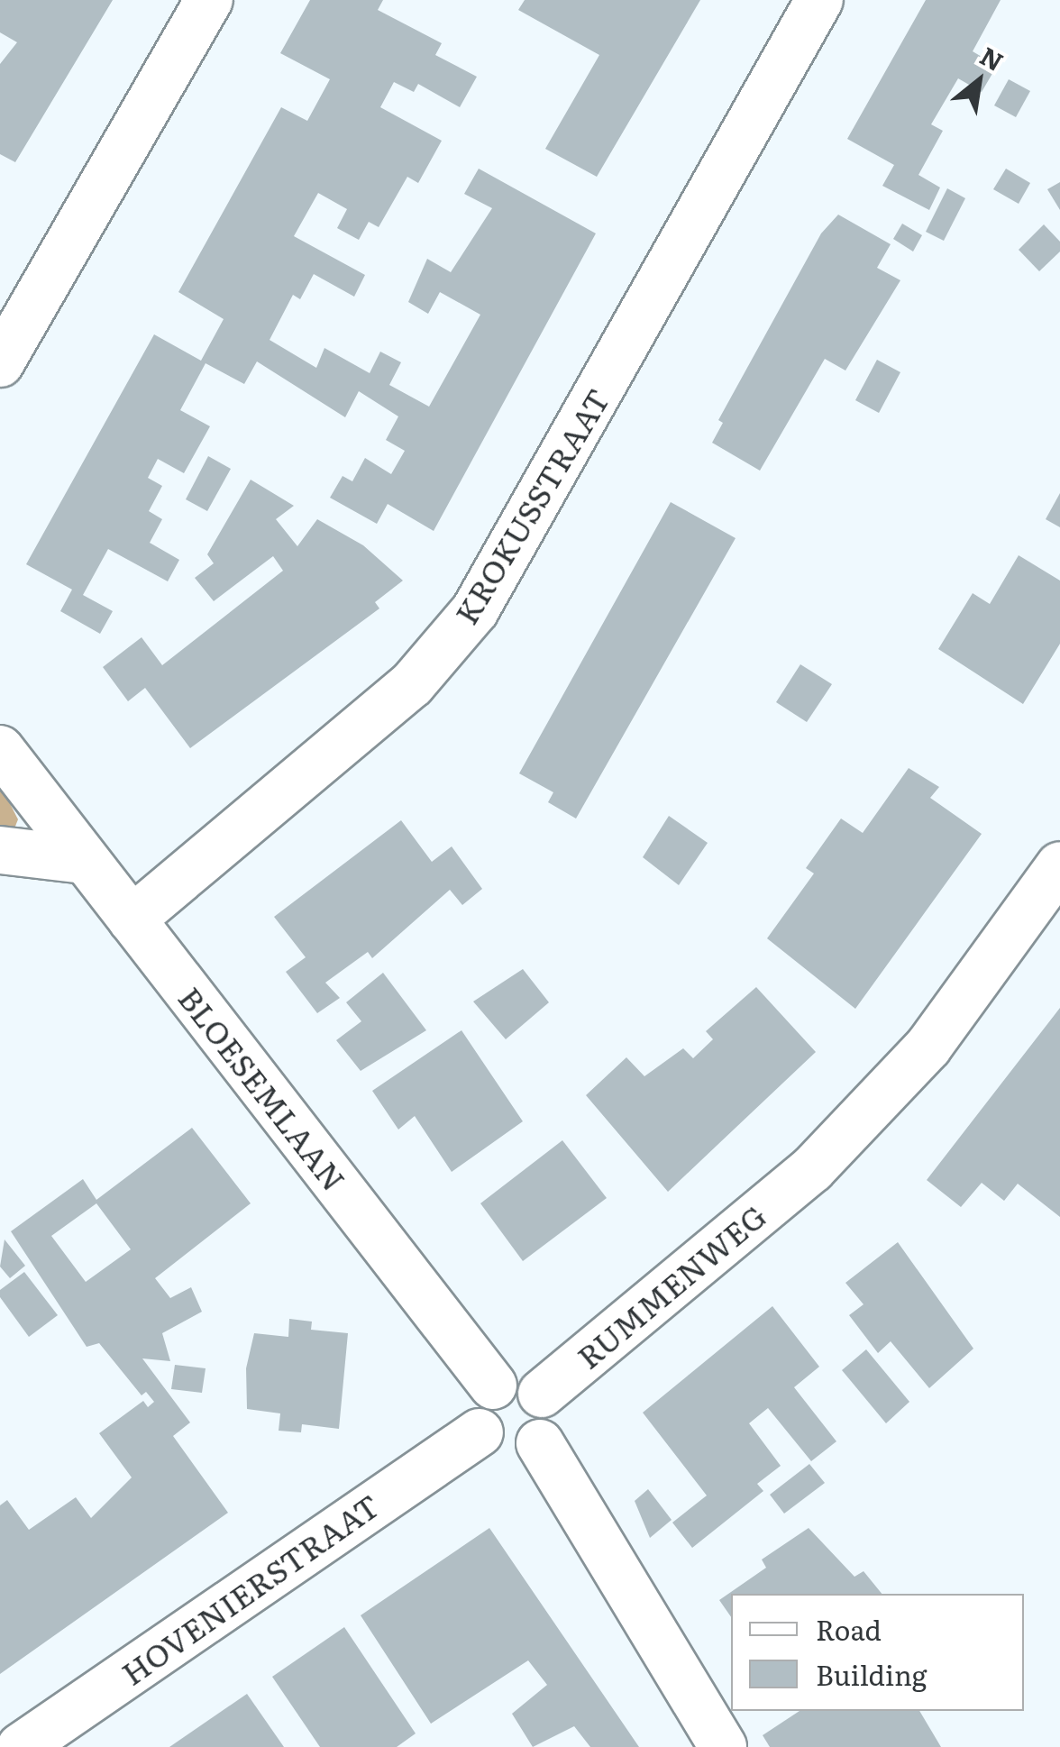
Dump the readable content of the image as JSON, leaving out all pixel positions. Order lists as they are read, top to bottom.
{
  "streets": {
    "street": [
      "KROKUSSTRAAT",
      "BLOESEMLAAN",
      "RUMMENWEG",
      "HOVENIERSTRAAT"
    ]
  },
  "crossings": [
    ["KROKUSSTRAAT", "BLOESEMLAAN"],
    ["BLOESEMLAAN", "RUMMENWEG"],
    ["BLOESEMLAAN", "HOVENIERSTRAAT"],
    ["RUMMENWEG", "HOVENIERSTRAAT"]
  ],
  "legend": ["Road", "Building"],
  "north": "top right"
}
